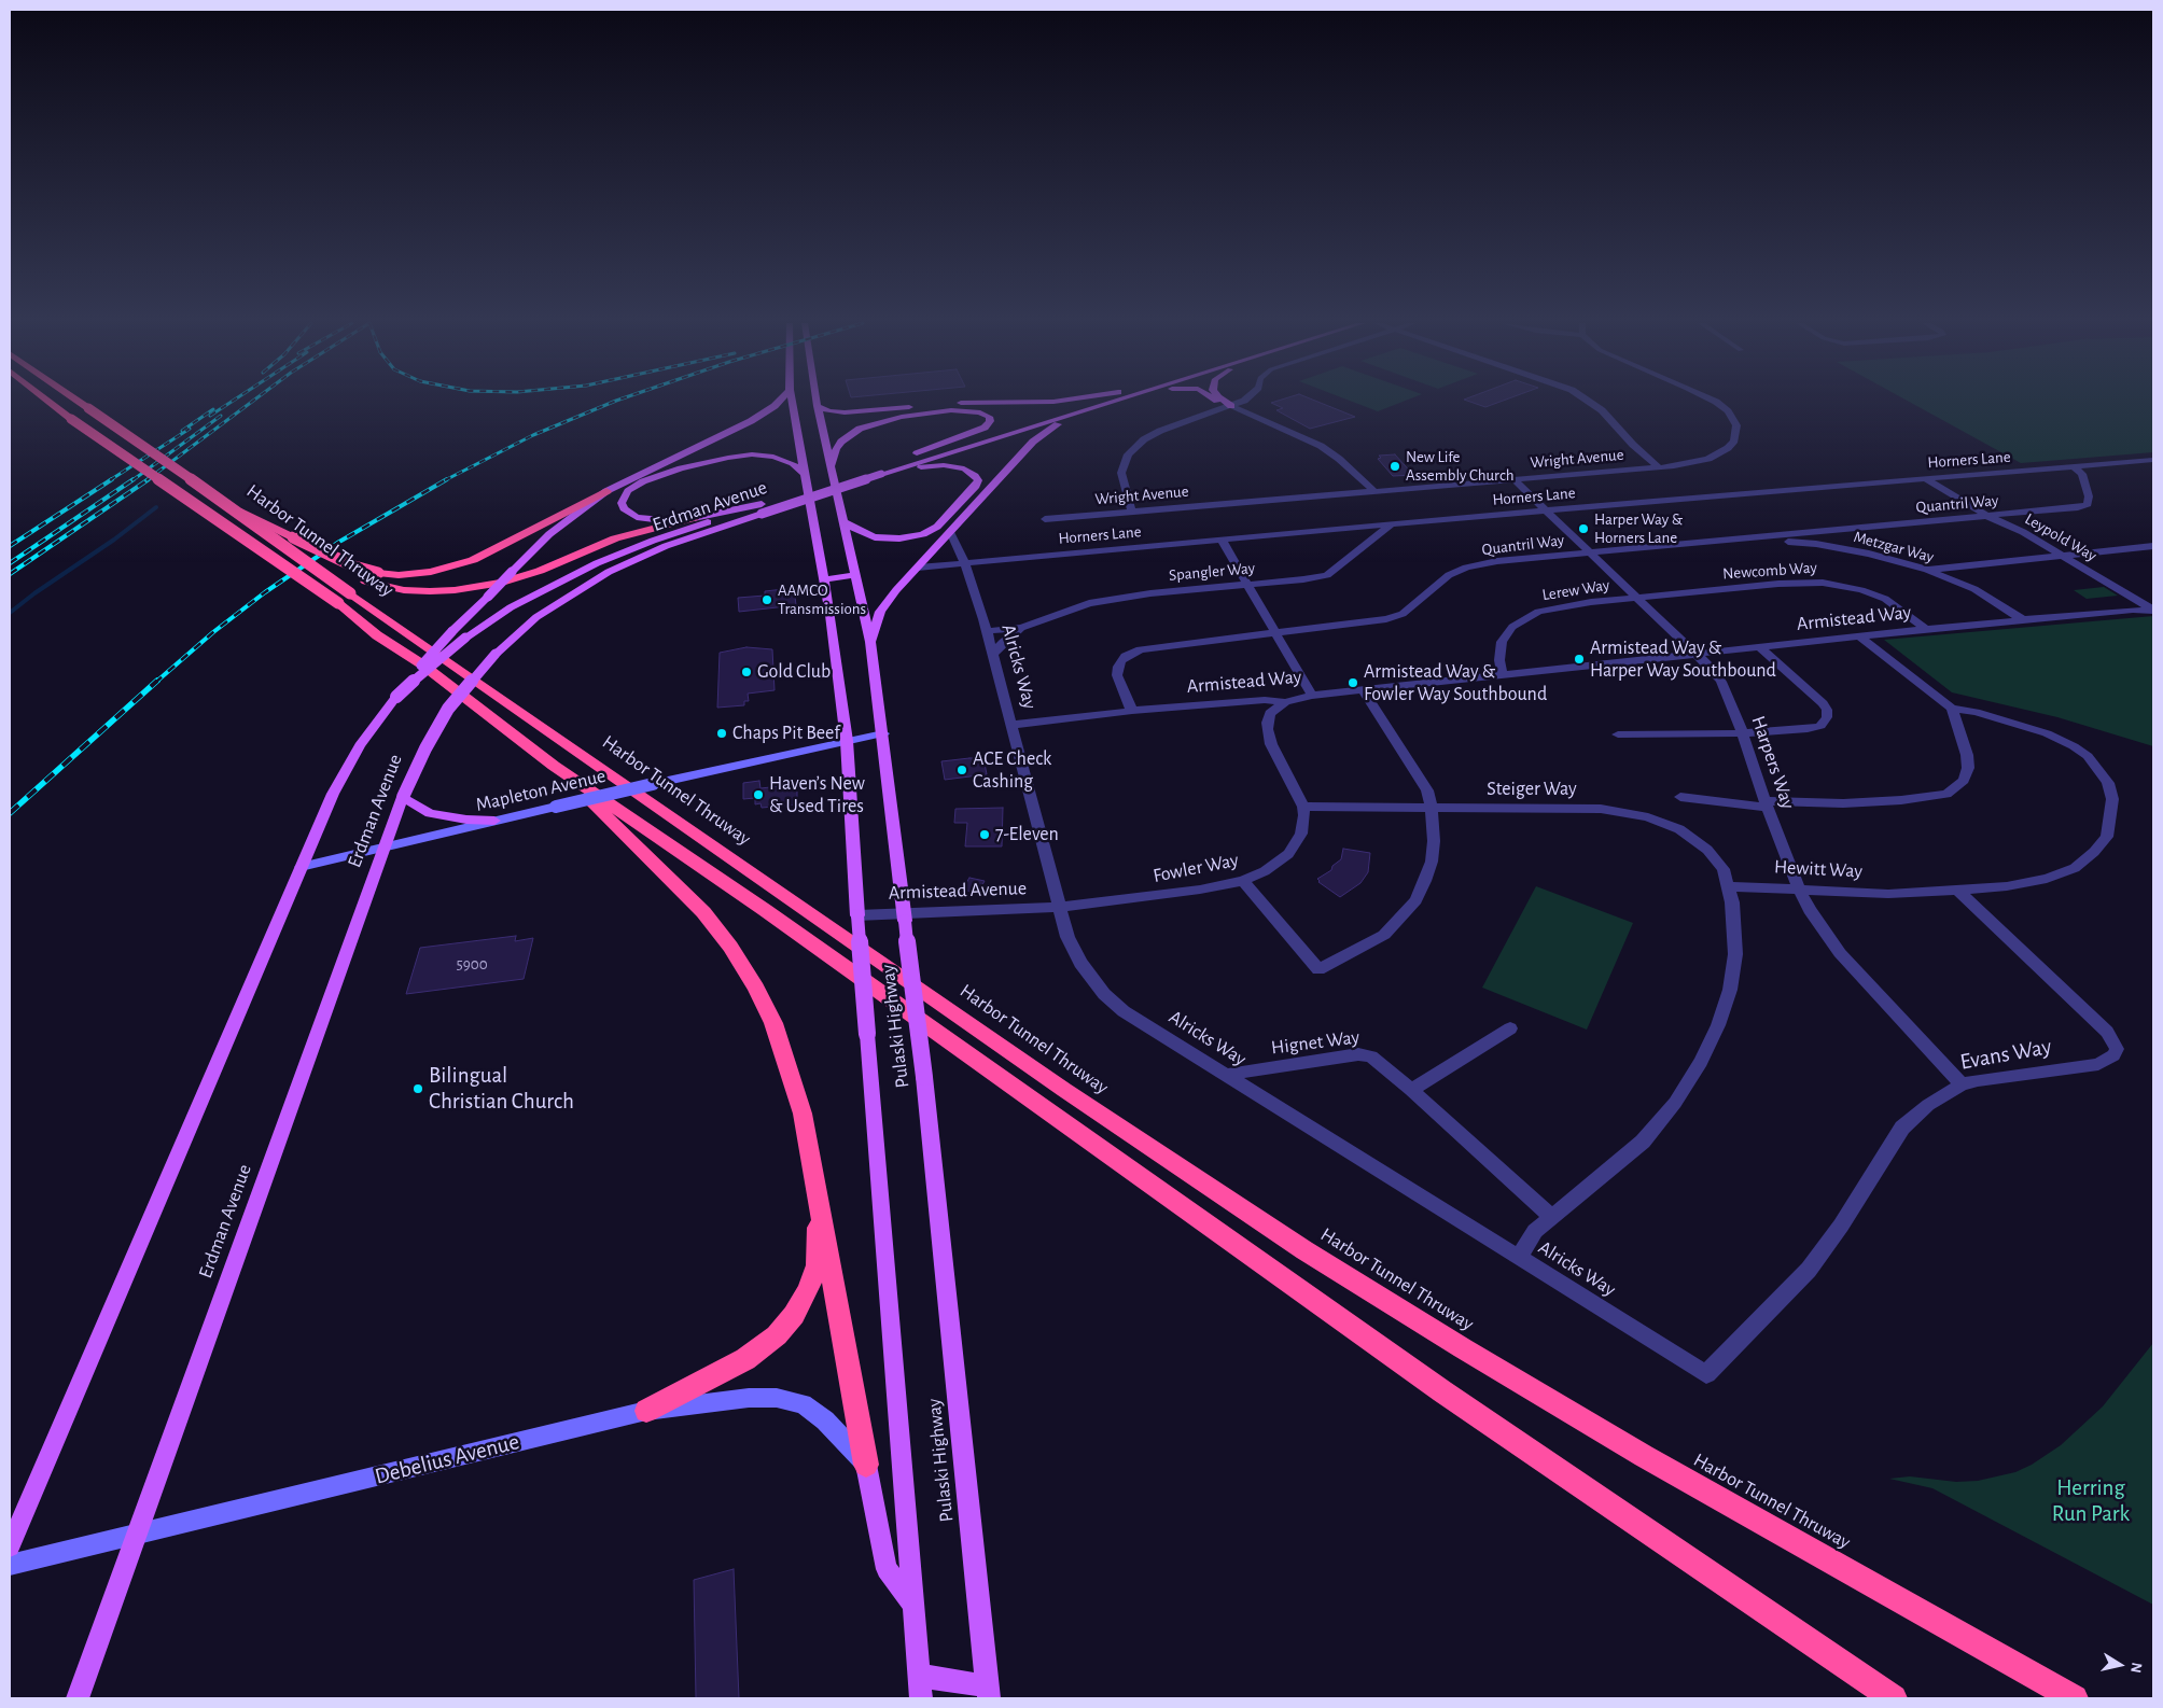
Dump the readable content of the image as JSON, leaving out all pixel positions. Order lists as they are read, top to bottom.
{
  "streets": {
    "highway": ["Harbor Tunnel Thruway"],
    "main road": ["Erdman Avenue", "Pulaski Highway"],
    "street": [
      "Wright Avenue",
      "Horners Lane",
      "Quantril Way",
      "Leypold Way",
      "Metzgar Way",
      "Newcomb Way",
      "Spangler Way",
      "Lerew Way",
      "Armistead Way",
      "Alricks Way",
      "Harpers Way",
      "Steiger Way",
      "Mapleton Avenue",
      "Fowler Way",
      "Hewitt Way",
      "Armistead Avenue",
      "Hignet Way",
      "Evans Way",
      "Debelius Avenue"
    ]
  },
  "crossings": [
    ["Wright Avenue", "Harpers Way"],
    ["Horners Lane", "Quantril Way"],
    ["Horners Lane", "Leypold Way"],
    ["Horners Lane", "Spangler Way"],
    ["Horners Lane", "Alricks Way"],
    ["Horners Lane", "Harpers Way"],
    ["Quantril Way", "Leypold Way"],
    ["Quantril Way", "Metzgar Way"],
    ["Quantril Way", "Armistead Way"],
    ["Quantril Way", "Harpers Way"],
    ["Erdman Avenue", "Mapleton Avenue"],
    ["Erdman Avenue", "Debelius Avenue"],
    ["Leypold Way", "Armistead Way"],
    ["Metzgar Way", "Armistead Way"],
    ["Newcomb Way", "Lerew Way"],
    ["Newcomb Way", "Armistead Way"],
    ["Newcomb Way", "Harpers Way"],
    ["Spangler Way", "Alricks Way"],
    ["Lerew Way", "Armistead Way"],
    ["Lerew Way", "Harpers Way"],
    ["Armistead Way", "Alricks Way"],
    ["Armistead Way", "Harpers Way"],
    ["Alricks Way", "Fowler Way"],
    ["Alricks Way", "Armistead Avenue"],
    ["Alricks Way", "Hignet Way"],
    ["Alricks Way", "Evans Way"],
    ["Harpers Way", "Hewitt Way"],
    ["Harpers Way", "Evans Way"],
    ["Steiger Way", "Fowler Way"],
    ["Steiger Way", "Hewitt Way"],
    ["Mapleton Avenue", "Pulaski Highway"],
    ["Fowler Way", "Armistead Avenue"],
    ["Hewitt Way", "Evans Way"],
    ["Armistead Avenue", "Pulaski Highway"]
  ],
  "parks": ["Herring Run Park"],
  "places": [
    "New Life Assembly Church",
    "Harper Way & Horners Lane",
    "AAMCO Transmissions",
    "Armistead Way & Harper Way Southbound",
    "Gold Club",
    "Armistead Way & Fowler Way Southbound",
    "Chaps Pit Beef",
    "ACE Check Cashing",
    "Haven’s New & Used Tires",
    "7-Eleven",
    "Bilingual Christian Church"
  ],
  "house_numbers": ["5900"],
  "north": "right"
}
